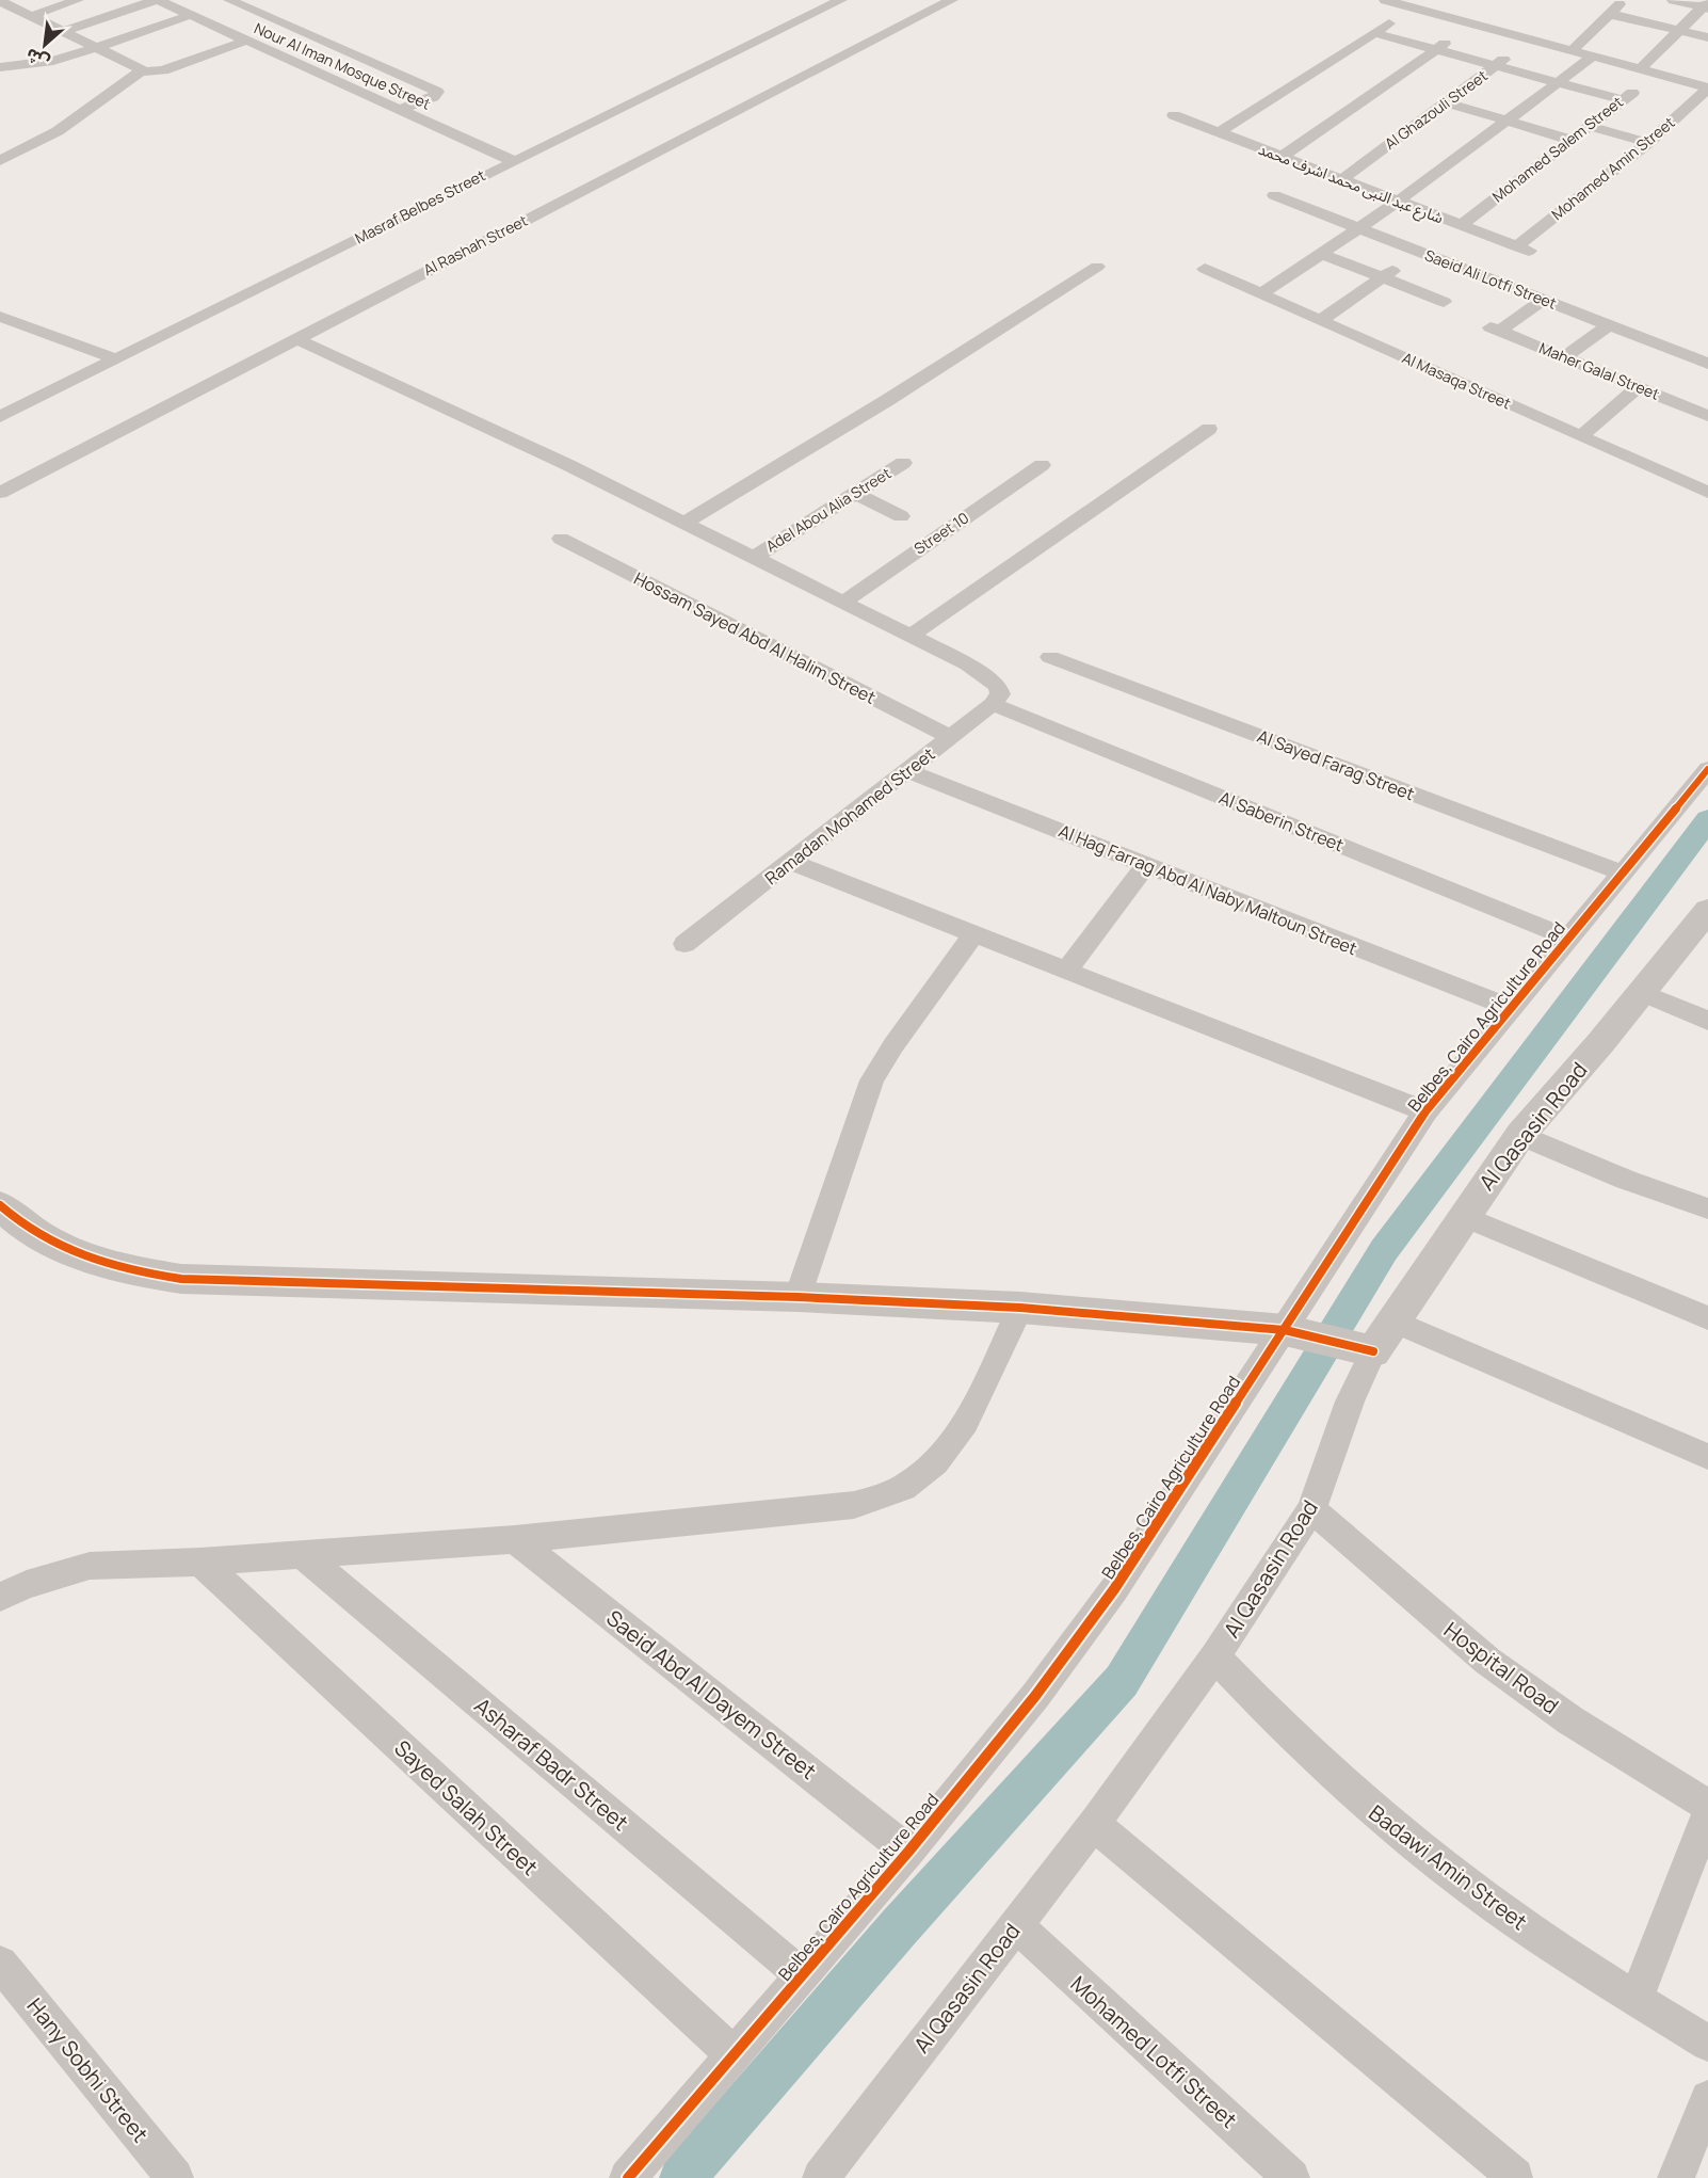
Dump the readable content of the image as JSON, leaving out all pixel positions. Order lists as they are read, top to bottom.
{
  "streets": {
    "street": [
      "Nour Al Iman Mosque Street",
      "Al Ghazouli Street",
      "Mohamed Salem Street",
      "Mohamed Amin Street",
      "شارع عبد النبى محمد اشرف محمد",
      "Masraf Belbes Street",
      "Al Rashah Street",
      "Saeid Ali Lotfi Street",
      "Maher Galal Street",
      "Al Masaqa Street",
      "Adel Abou Alia Street",
      "Street 10",
      "Hossam Sayed Abd Al Halim Street",
      "Al Sayed Farag Street",
      "Ramadan Mohamed Street",
      "Al Saberin Street",
      "Al Hag Farrag Abd Al Naby Maltoun Street",
      "Belbes, Cairo Agriculture Road",
      "Al Qasasin Road",
      "Hospital Road",
      "Saeid Abd Al Dayem Street",
      "Asharaf Badr Street",
      "Sayed Salah Street",
      "Badawi Amin Street",
      "Mohamed Lotfi Street",
      "Hany Sobhi Street"
    ]
  },
  "crossings": [
    ["Nour Al Iman Mosque Street", "Masraf Belbes Street"],
    ["Al Ghazouli Street", "شارع عبد النبى محمد اشرف محمد"],
    ["Mohamed Salem Street", "شارع عبد النبى محمد اشرف محمد"],
    ["Mohamed Salem Street", "Saeid Ali Lotfi Street"],
    ["Mohamed Salem Street", "Al Masaqa Street"],
    ["Mohamed Amin Street", "شارع عبد النبى محمد اشرف محمد"],
    ["Al Rashah Street", "Al Saberin Street"],
    ["Saeid Ali Lotfi Street", "Maher Galal Street"],
    ["Adel Abou Alia Street", "Al Saberin Street"],
    ["Street 10", "Al Saberin Street"],
    ["Hossam Sayed Abd Al Halim Street", "Ramadan Mohamed Street"],
    ["Al Sayed Farag Street", "Belbes, Cairo Agriculture Road"],
    ["Ramadan Mohamed Street", "Al Saberin Street"],
    ["Ramadan Mohamed Street", "Al Hag Farrag Abd Al Naby Maltoun Street"],
    ["Al Saberin Street", "Belbes, Cairo Agriculture Road"],
    ["Al Hag Farrag Abd Al Naby Maltoun Street", "Belbes, Cairo Agriculture Road"],
    ["Belbes, Cairo Agriculture Road", "Saeid Abd Al Dayem Street"],
    ["Belbes, Cairo Agriculture Road", "Asharaf Badr Street"],
    ["Belbes, Cairo Agriculture Road", "Sayed Salah Street"],
    ["Al Qasasin Road", "Hospital Road"],
    ["Al Qasasin Road", "Badawi Amin Street"],
    ["Al Qasasin Road", "Mohamed Lotfi Street"]
  ],
  "north": "bottom left"
}
